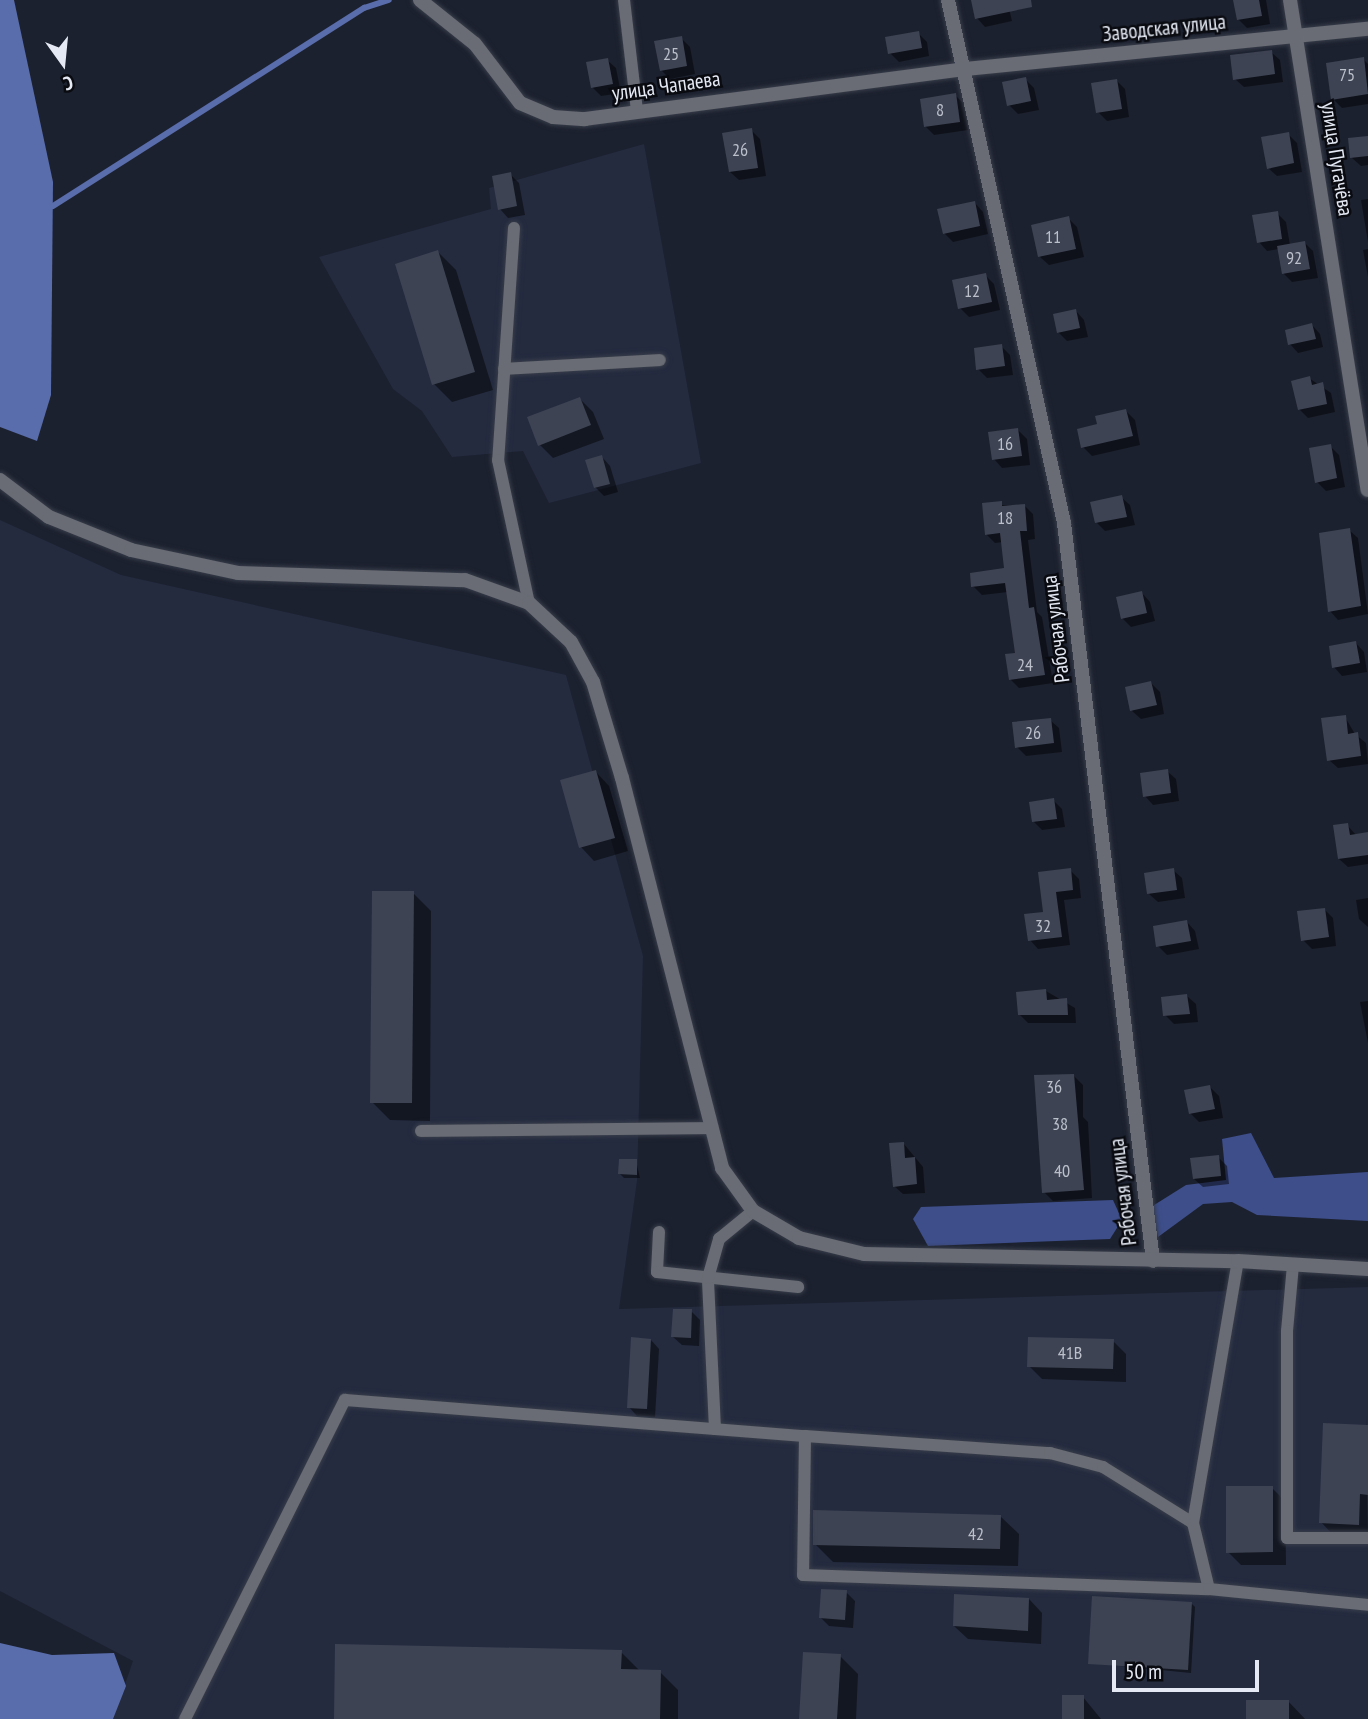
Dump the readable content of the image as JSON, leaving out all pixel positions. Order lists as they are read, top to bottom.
{
  "streets": {
    "street": [
      "Заводская улица",
      "улица Чапаева",
      "улица Пугачёва",
      "Рабочая улица"
    ]
  },
  "crossings": [
    ["Заводская улица", "улица Чапаева"],
    ["Заводская улица", "улица Пугачёва"],
    ["Заводская улица", "Рабочая улица"],
    ["улица Чапаева", "Рабочая улица"]
  ],
  "house_numbers": [
    "25",
    "75",
    "8",
    "26",
    "11",
    "92",
    "12",
    "16",
    "18",
    "24",
    "26",
    "32",
    "36",
    "38",
    "40",
    "41В",
    "42"
  ],
  "scale_bar": "50 m",
  "north": "bottom"
}
